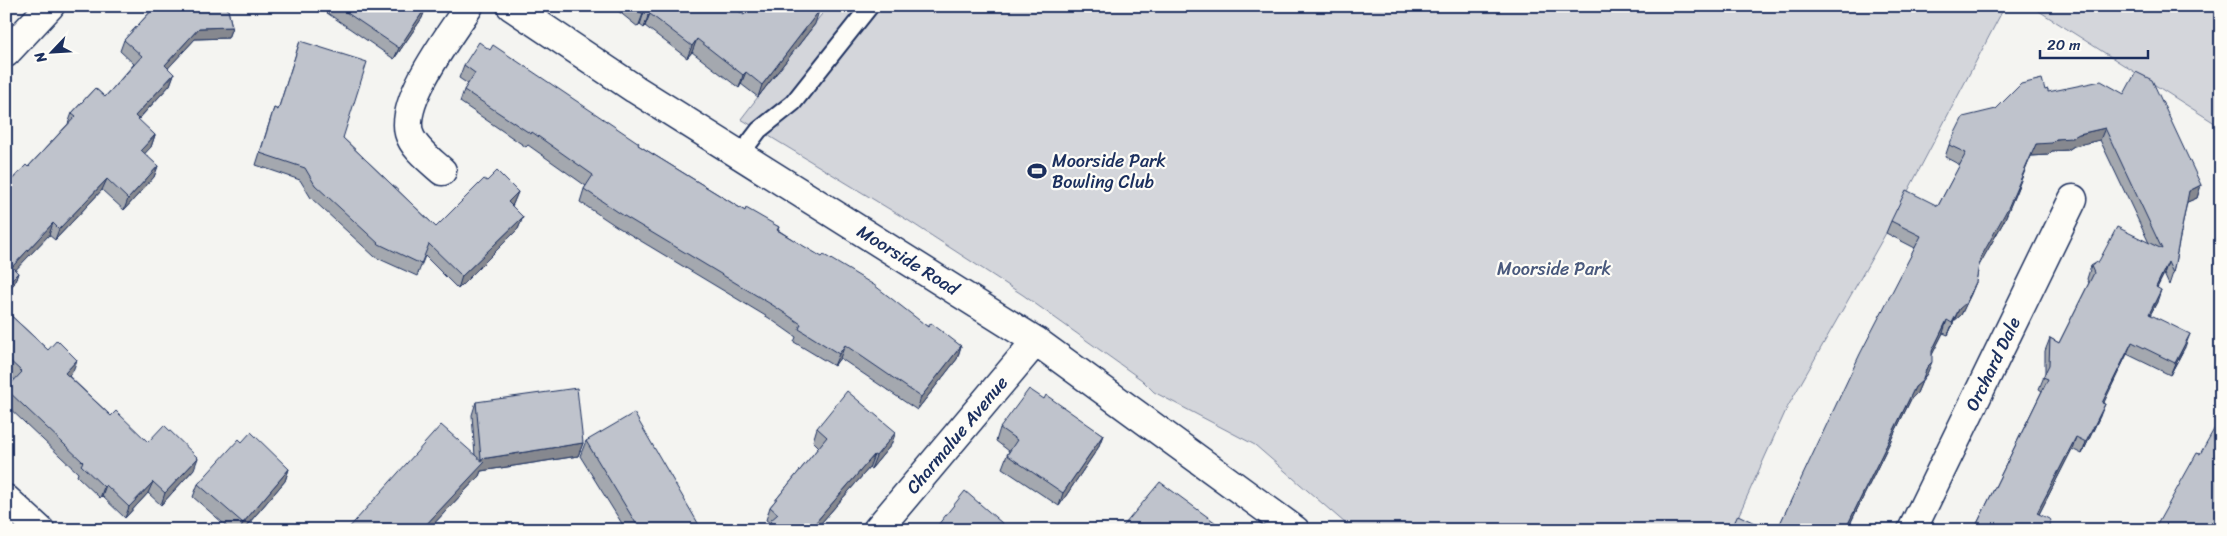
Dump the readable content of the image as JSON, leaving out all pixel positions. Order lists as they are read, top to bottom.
{
  "streets": {
    "street": ["Moorside Road", "Orchard Dale", "Charmalue Avenue"]
  },
  "crossings": [
    ["Moorside Road", "Charmalue Avenue"]
  ],
  "parks": ["Moorside Park"],
  "places": {
    "sports": ["Moorside Park Bowling Club"]
  },
  "scale_bar": "20 m",
  "north": "bottom left"
}
